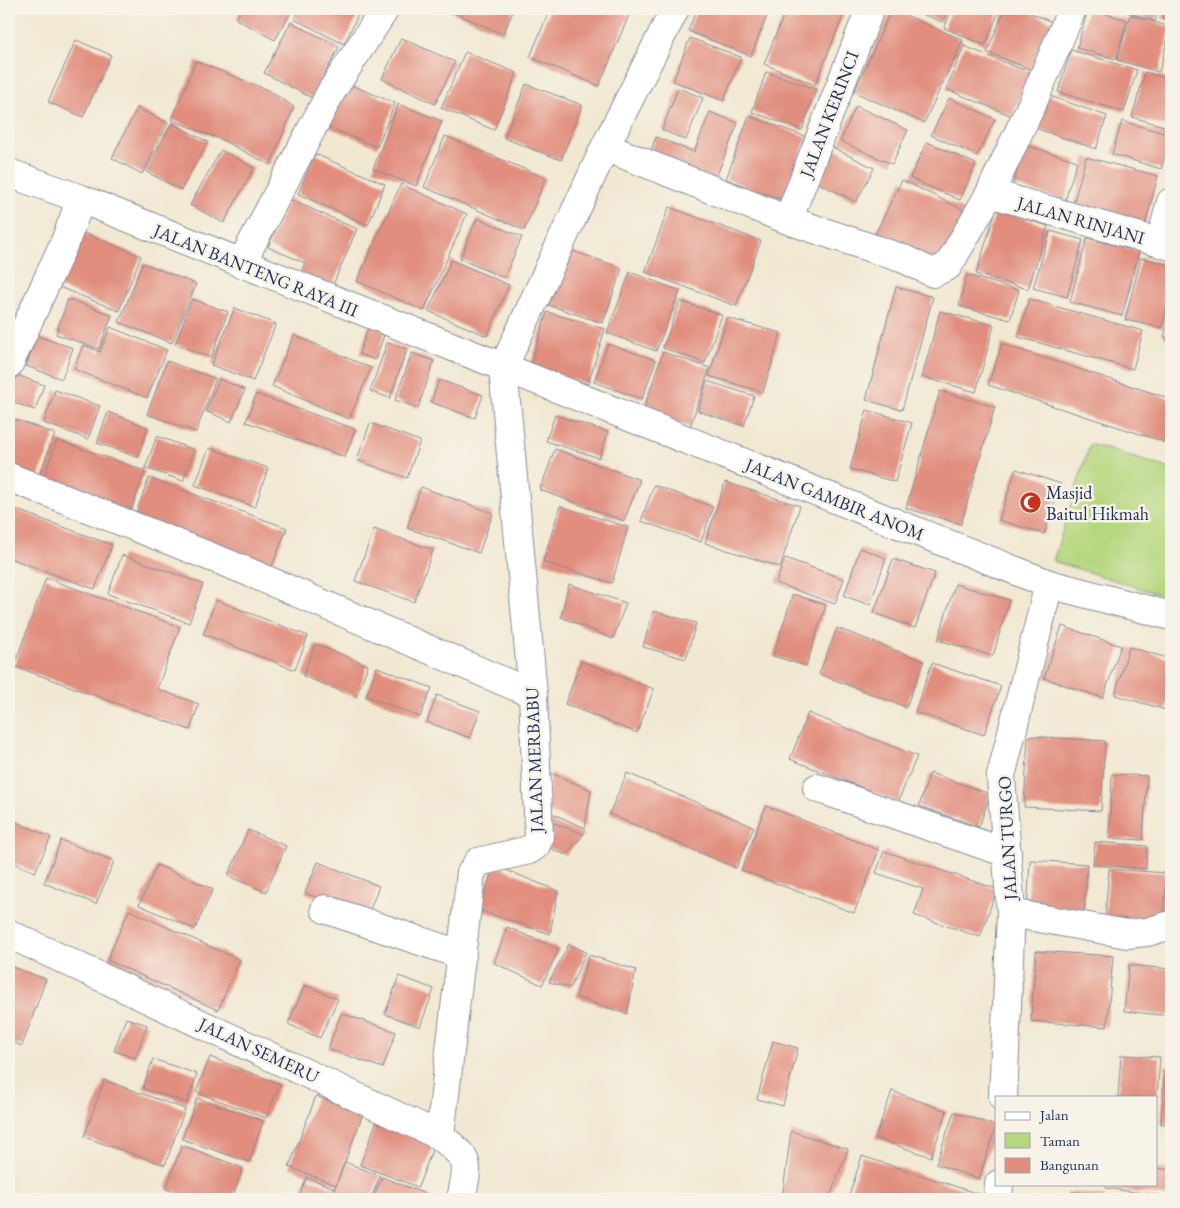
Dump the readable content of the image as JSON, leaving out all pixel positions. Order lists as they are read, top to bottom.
{
  "streets": {
    "street": [
      "JALAN KERINCI",
      "JALAN RINJANI",
      "JALAN BANTENG RAYA III",
      "JALAN GAMBIR ANOM",
      "JALAN MERBABU",
      "JALAN TURGO",
      "JALAN SEMERU"
    ]
  },
  "crossings": [
    ["JALAN BANTENG RAYA III", "JALAN GAMBIR ANOM"],
    ["JALAN BANTENG RAYA III", "JALAN MERBABU"],
    ["JALAN GAMBIR ANOM", "JALAN MERBABU"],
    ["JALAN GAMBIR ANOM", "JALAN TURGO"],
    ["JALAN MERBABU", "JALAN SEMERU"]
  ],
  "places": {
    "mosque": ["Masjid Baitul Hikmah"]
  },
  "legend": ["Jalan", "Taman", "Bangunan"]
}
